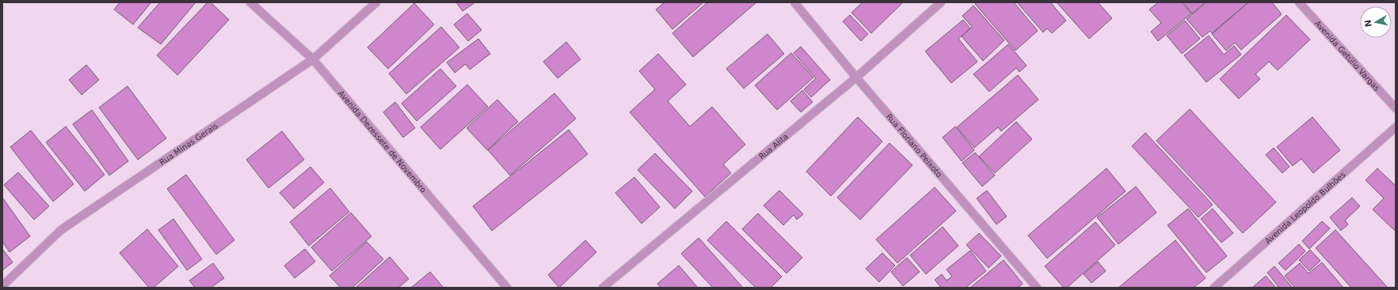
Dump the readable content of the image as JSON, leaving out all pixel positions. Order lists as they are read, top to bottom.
{
  "streets": {
    "street": [
      "Avenida Getúlio Vargas",
      "Avenida Dezessete de Novembro",
      "Rua Minas Gerais",
      "Rua Floriano Peixoto",
      "Rua Alita",
      "Avenida Leopoldo Bulhões"
    ]
  },
  "crossings": [
    ["Avenida Dezessete de Novembro", "Rua Minas Gerais"],
    ["Rua Floriano Peixoto", "Rua Alita"]
  ],
  "north": "left"
}
